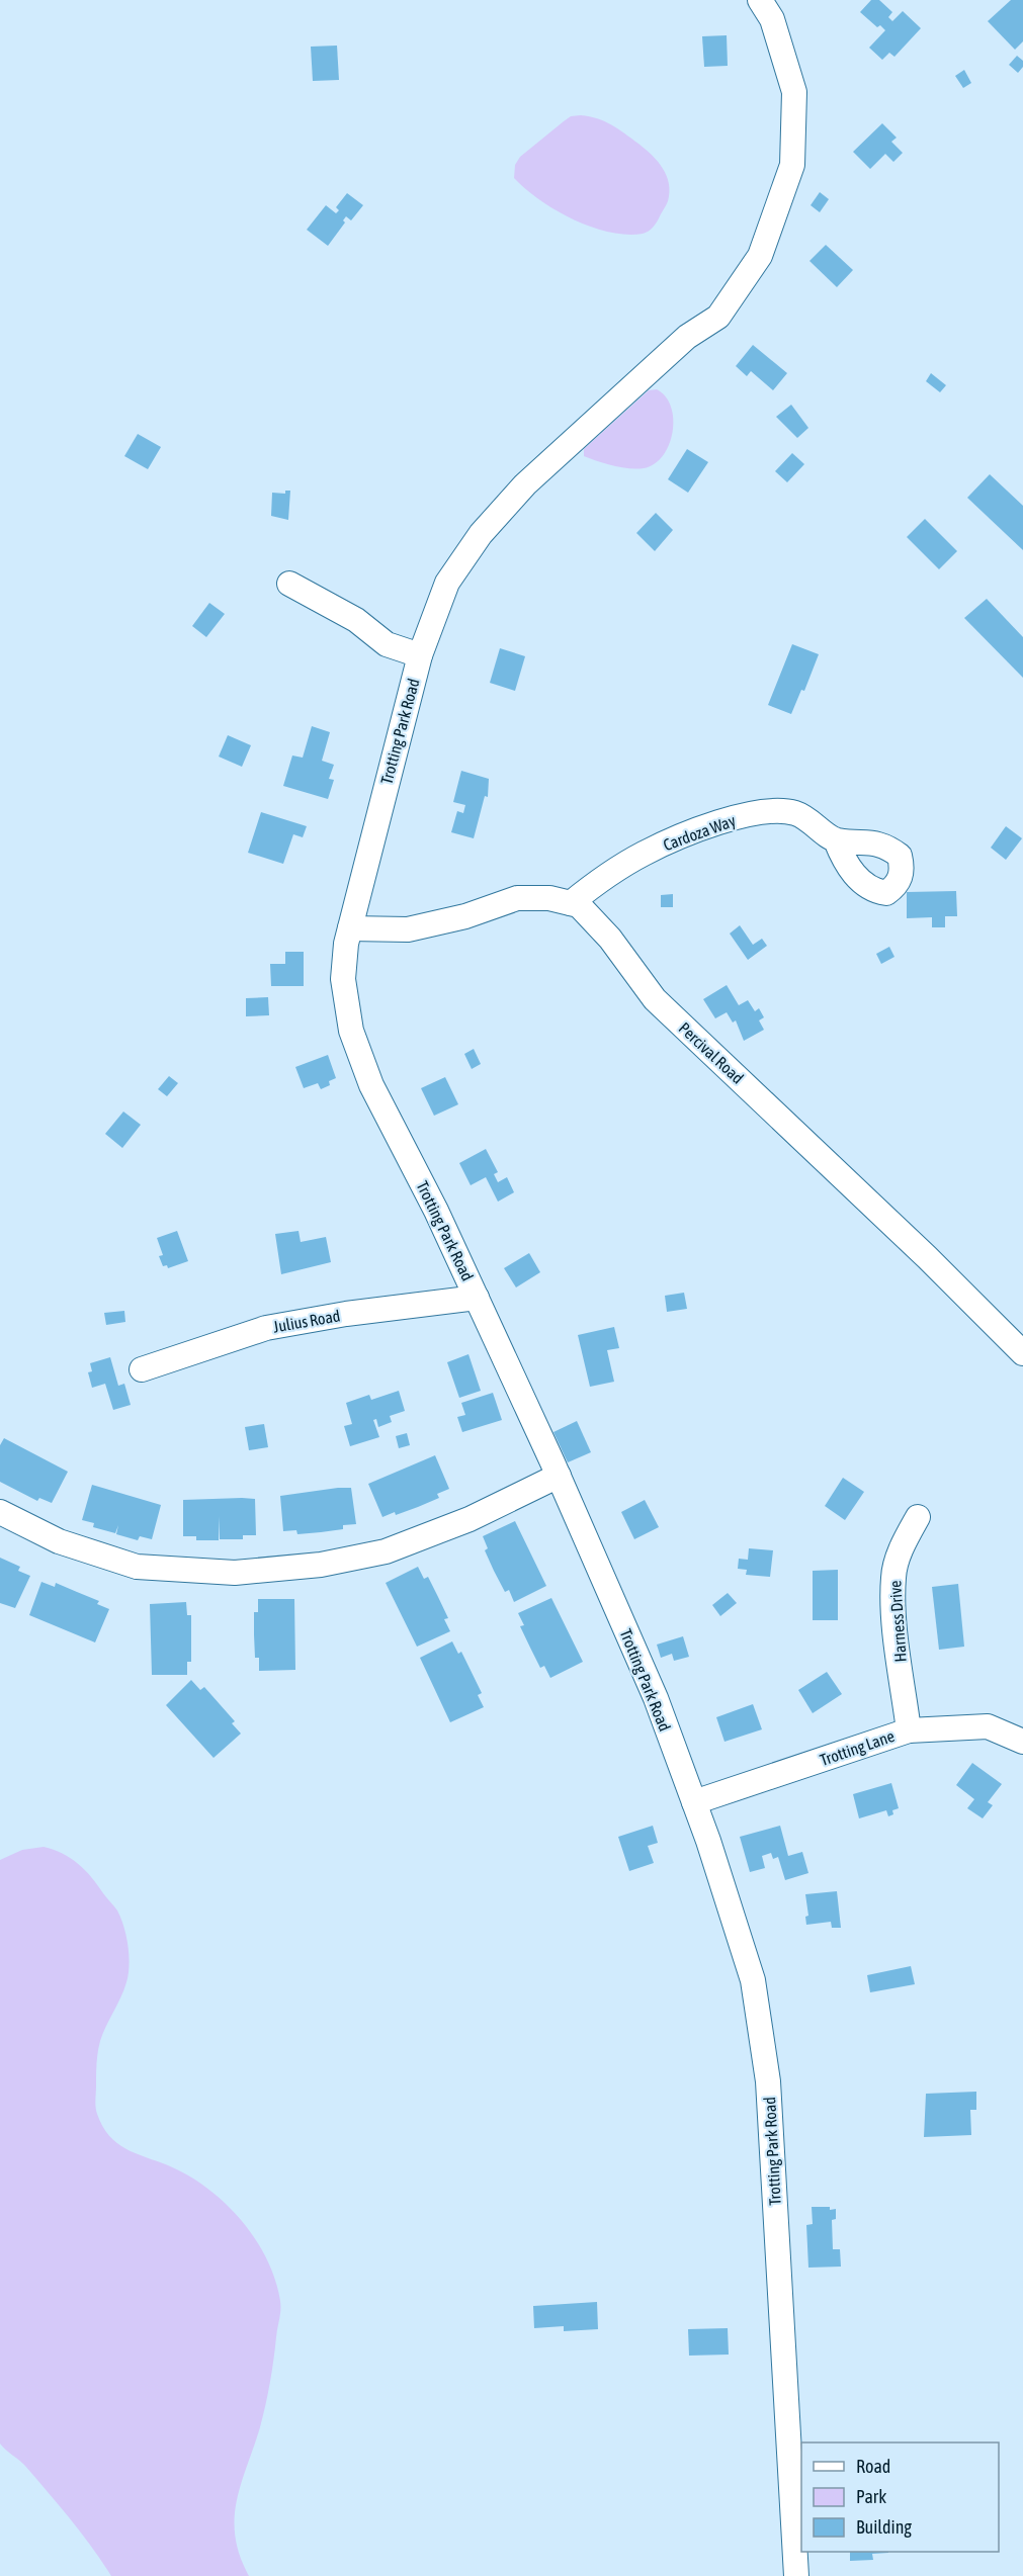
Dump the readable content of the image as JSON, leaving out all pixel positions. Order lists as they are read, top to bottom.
{
  "streets": {
    "street": [
      "Trotting Park Road",
      "Cardoza Way",
      "Percival Road",
      "Julius Road",
      "Harness Drive",
      "Trotting Lane"
    ]
  },
  "crossings": [
    ["Trotting Park Road", "Julius Road"],
    ["Trotting Park Road", "Trotting Lane"],
    ["Cardoza Way", "Percival Road"],
    ["Harness Drive", "Trotting Lane"]
  ],
  "legend": ["Road", "Park", "Building"]
}
